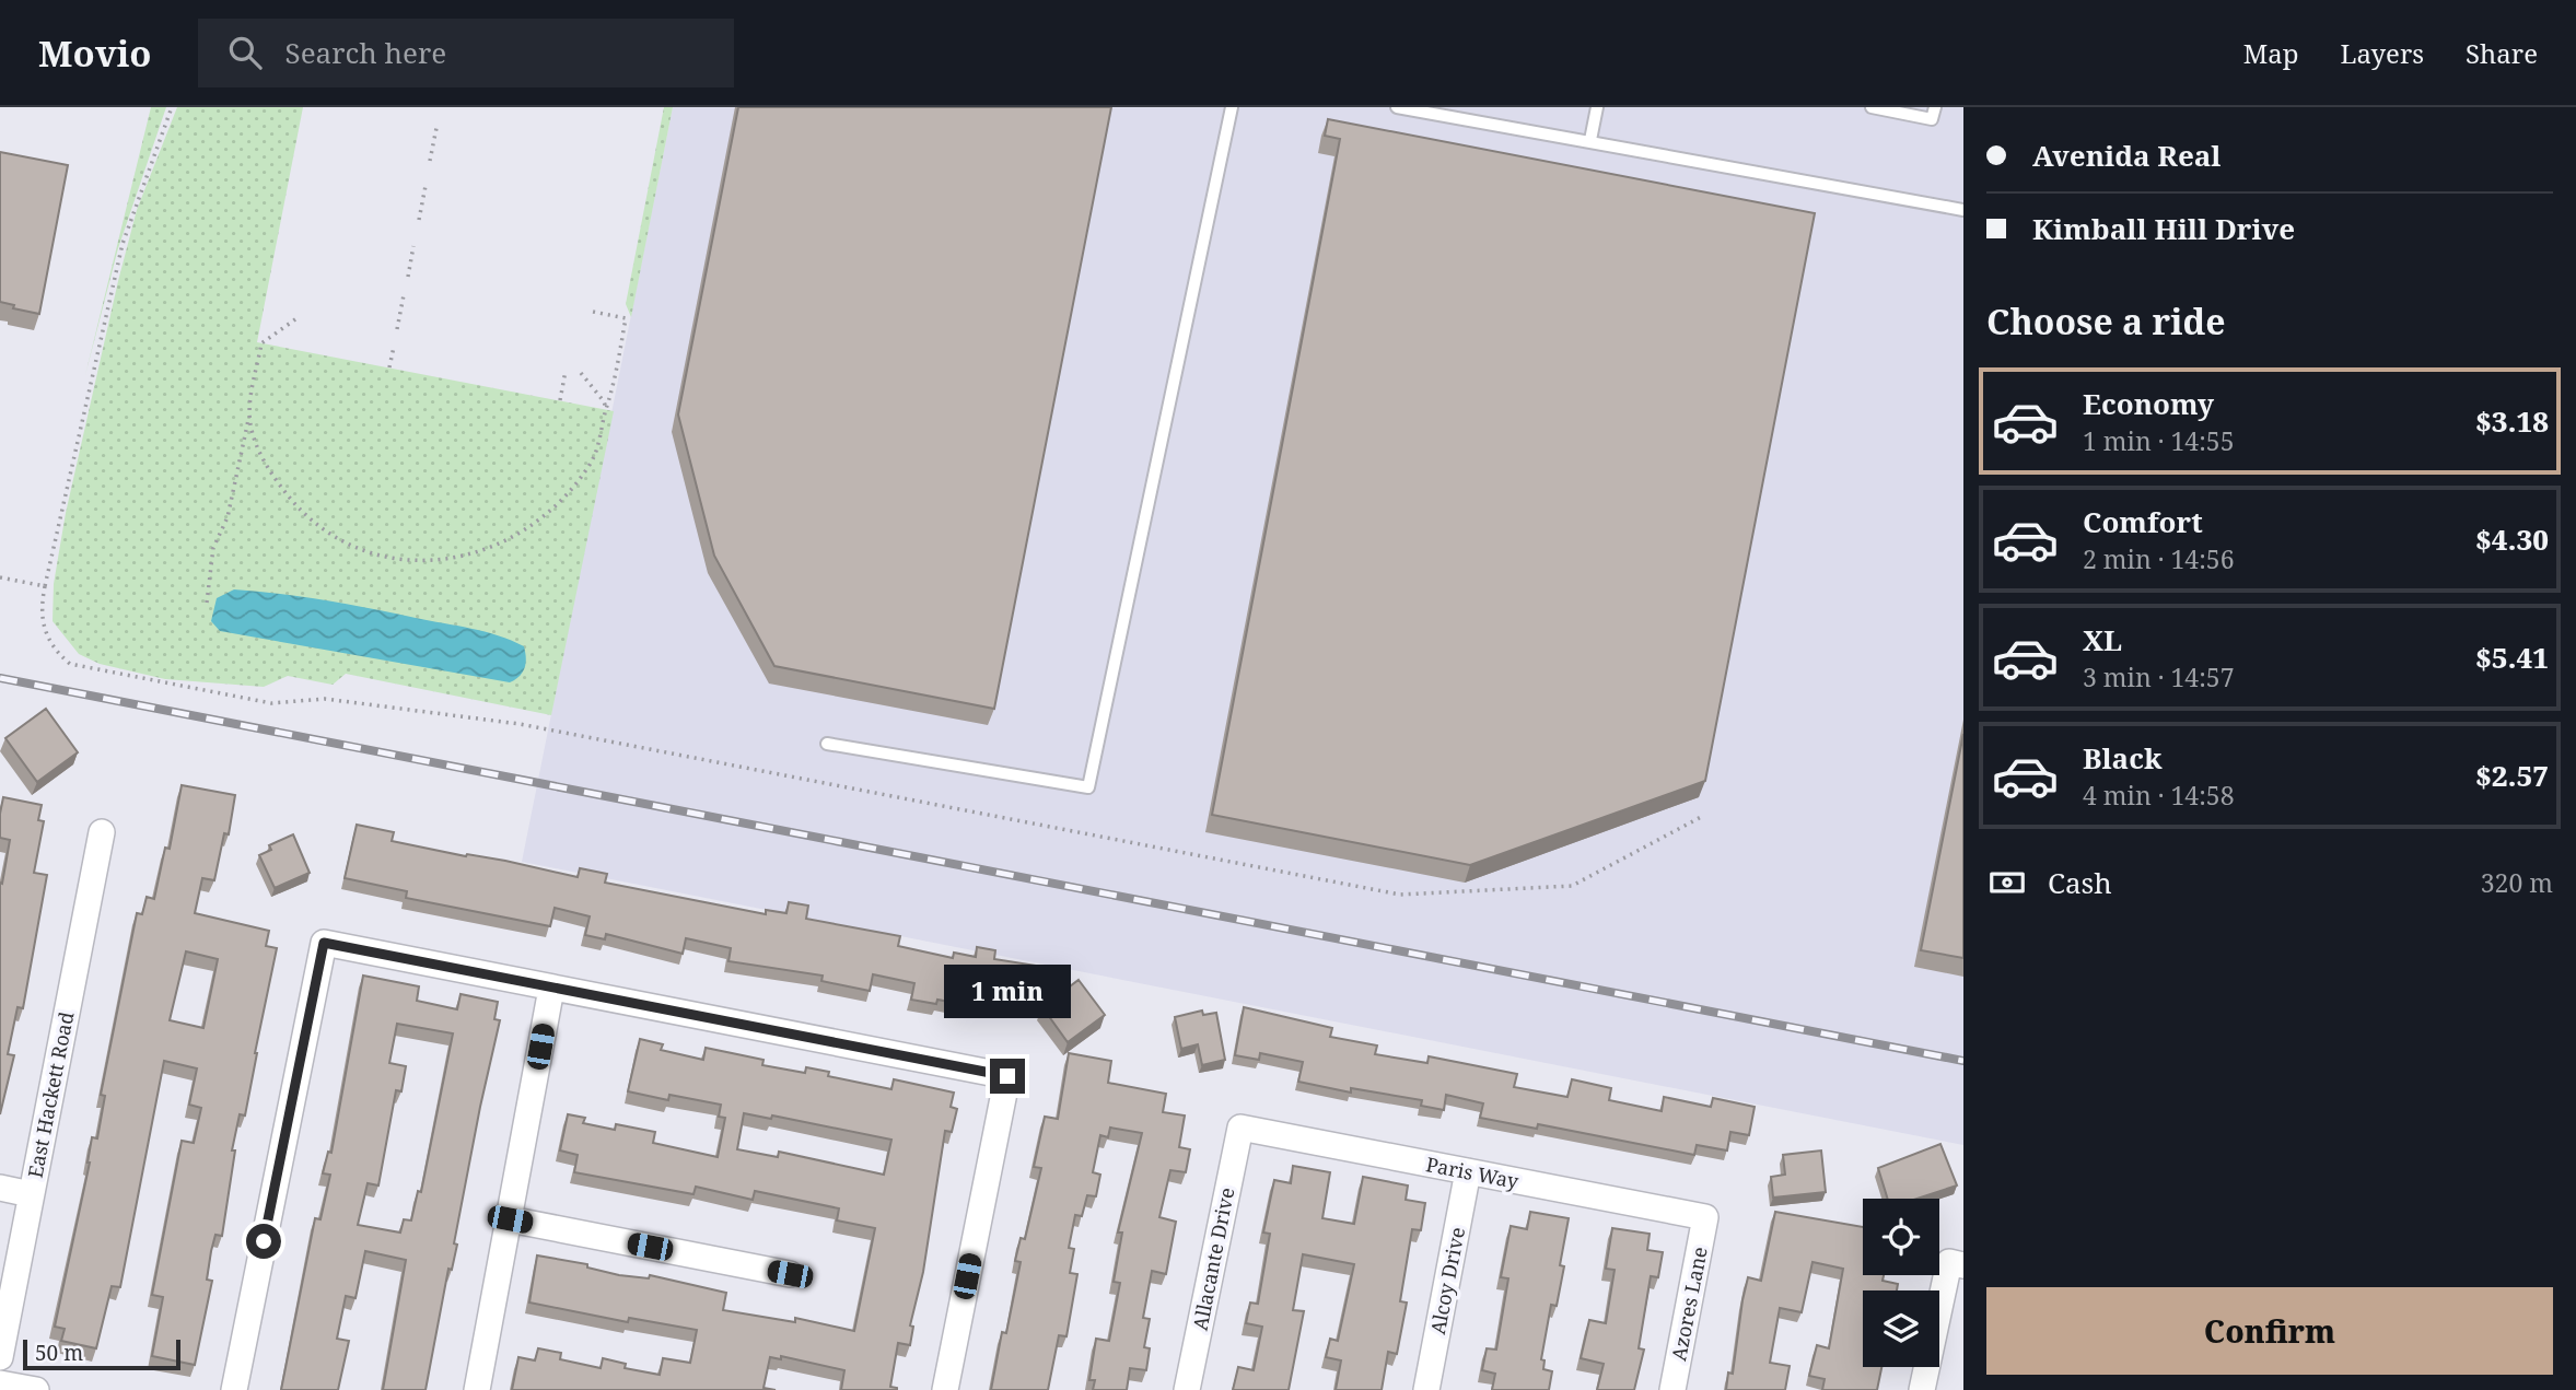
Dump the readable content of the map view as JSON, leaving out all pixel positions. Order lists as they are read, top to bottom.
{
  "streets": {
    "street": [
      "East Hackett Road",
      "Paris Way",
      "Allacante Drive",
      "Alcoy Drive",
      "Azores Lane"
    ]
  },
  "crossings": [
    ["Paris Way", "Allacante Drive"],
    ["Paris Way", "Alcoy Drive"],
    ["Paris Way", "Azores Lane"]
  ],
  "scale_bar": "50 m",
  "page": {
    "header": "Movio",
    "search": "Search here",
    "nav": ["Map", "Layers", "Share"],
    "banner": ["Avenida Real", "Kimball Hill Drive"],
    "heading": "Choose a ride",
    "list": [
      {
        "name": "Economy",
        "note": "1 min · 14:55",
        "value": "$3.18"
      },
      {
        "name": "Comfort",
        "note": "2 min · 14:56",
        "value": "$4.30"
      },
      {
        "name": "XL",
        "note": "3 min · 14:57",
        "value": "$5.41"
      },
      {
        "name": "Black",
        "note": "4 min · 14:58",
        "value": "$2.57"
      }
    ],
    "pay": ["Cash", "320 m"],
    "bubble": "1 min",
    "buttons": "Confirm",
    "scale": "50 m"
  }
}
